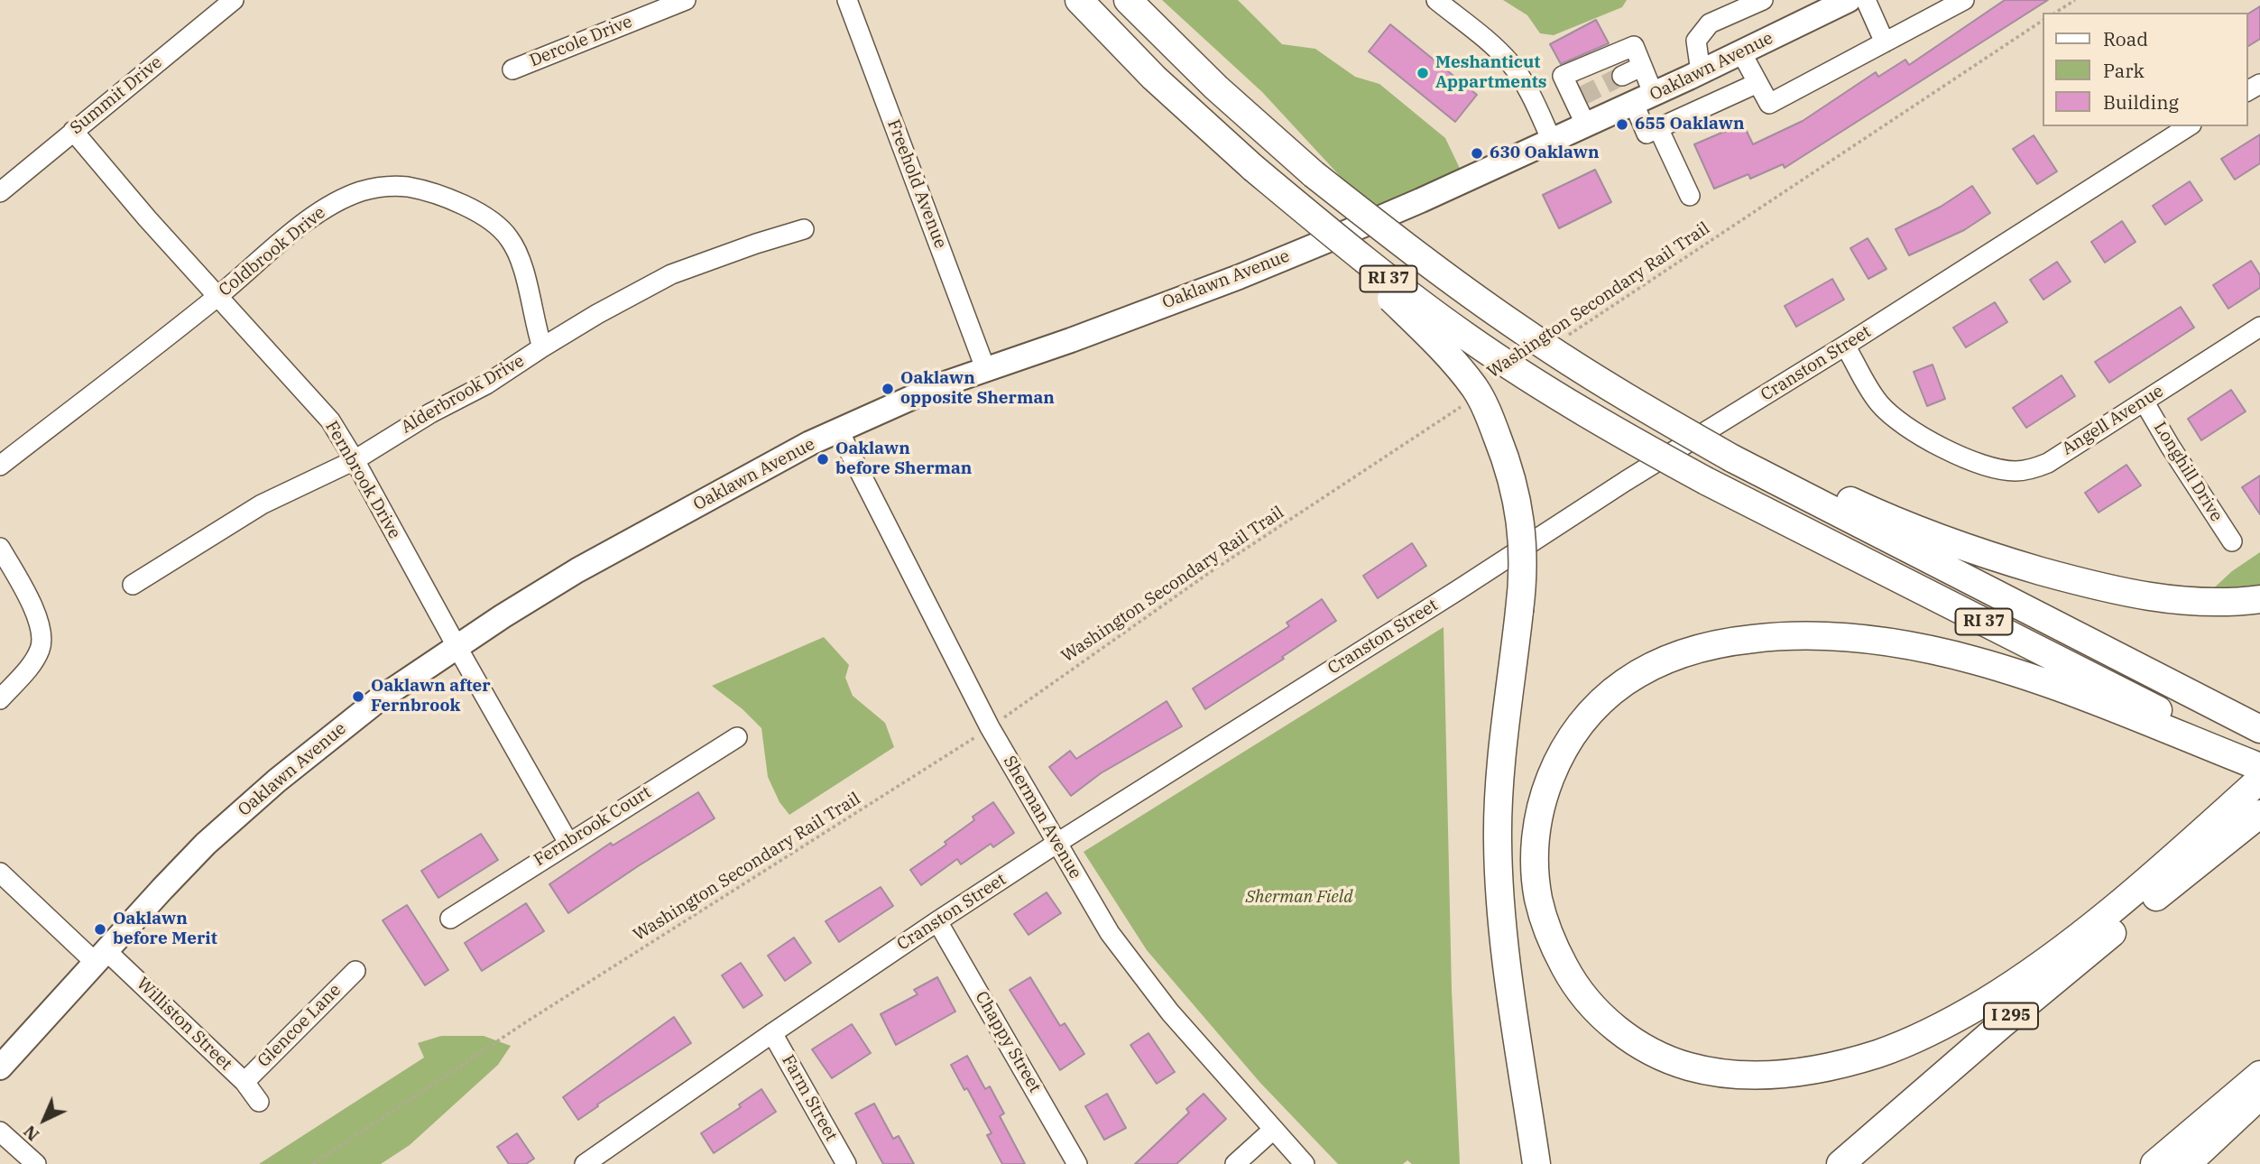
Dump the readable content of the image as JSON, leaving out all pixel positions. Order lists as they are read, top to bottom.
{
  "streets": {
    "highway": ["RI 37", "I 295"],
    "main road": ["Oaklawn Avenue"],
    "street": [
      "Dercole Drive",
      "Summit Drive",
      "Freehold Avenue",
      "Coldbrook Drive",
      "Cranston Street",
      "Alderbrook Drive",
      "Angell Avenue",
      "Longhill Drive",
      "Fernbrook Drive",
      "Sherman Avenue",
      "Fernbrook Court",
      "Williston Street",
      "Glencoe Lane",
      "Chappy Street",
      "Farm Street"
    ],
    "path": ["Washington Secondary Rail Trail"]
  },
  "crossings": [
    ["Oaklawn Avenue", "Freehold Avenue"],
    ["Oaklawn Avenue", "Fernbrook Drive"],
    ["Oaklawn Avenue", "Sherman Avenue"],
    ["Oaklawn Avenue", "Williston Street"],
    ["Summit Drive", "Fernbrook Drive"],
    ["Coldbrook Drive", "Alderbrook Drive"],
    ["Coldbrook Drive", "Fernbrook Drive"],
    ["Washington Secondary Rail Trail", "Sherman Avenue"],
    ["Cranston Street", "Angell Avenue"],
    ["Cranston Street", "Sherman Avenue"],
    ["Cranston Street", "Chappy Street"],
    ["Cranston Street", "Farm Street"],
    ["Alderbrook Drive", "Fernbrook Drive"],
    ["Angell Avenue", "Longhill Drive"],
    ["Fernbrook Drive", "Fernbrook Court"],
    ["Williston Street", "Glencoe Lane"]
  ],
  "parks": ["Sherman Field"],
  "places": [
    "Meshanticut Appartments",
    "655 Oaklawn",
    "630 Oaklawn",
    "Oaklawn opposite Sherman",
    "Oaklawn before Sherman",
    "Oaklawn after Fernbrook",
    "Oaklawn before Merit"
  ],
  "legend": ["Road", "Park", "Building"],
  "north": "bottom left"
}
